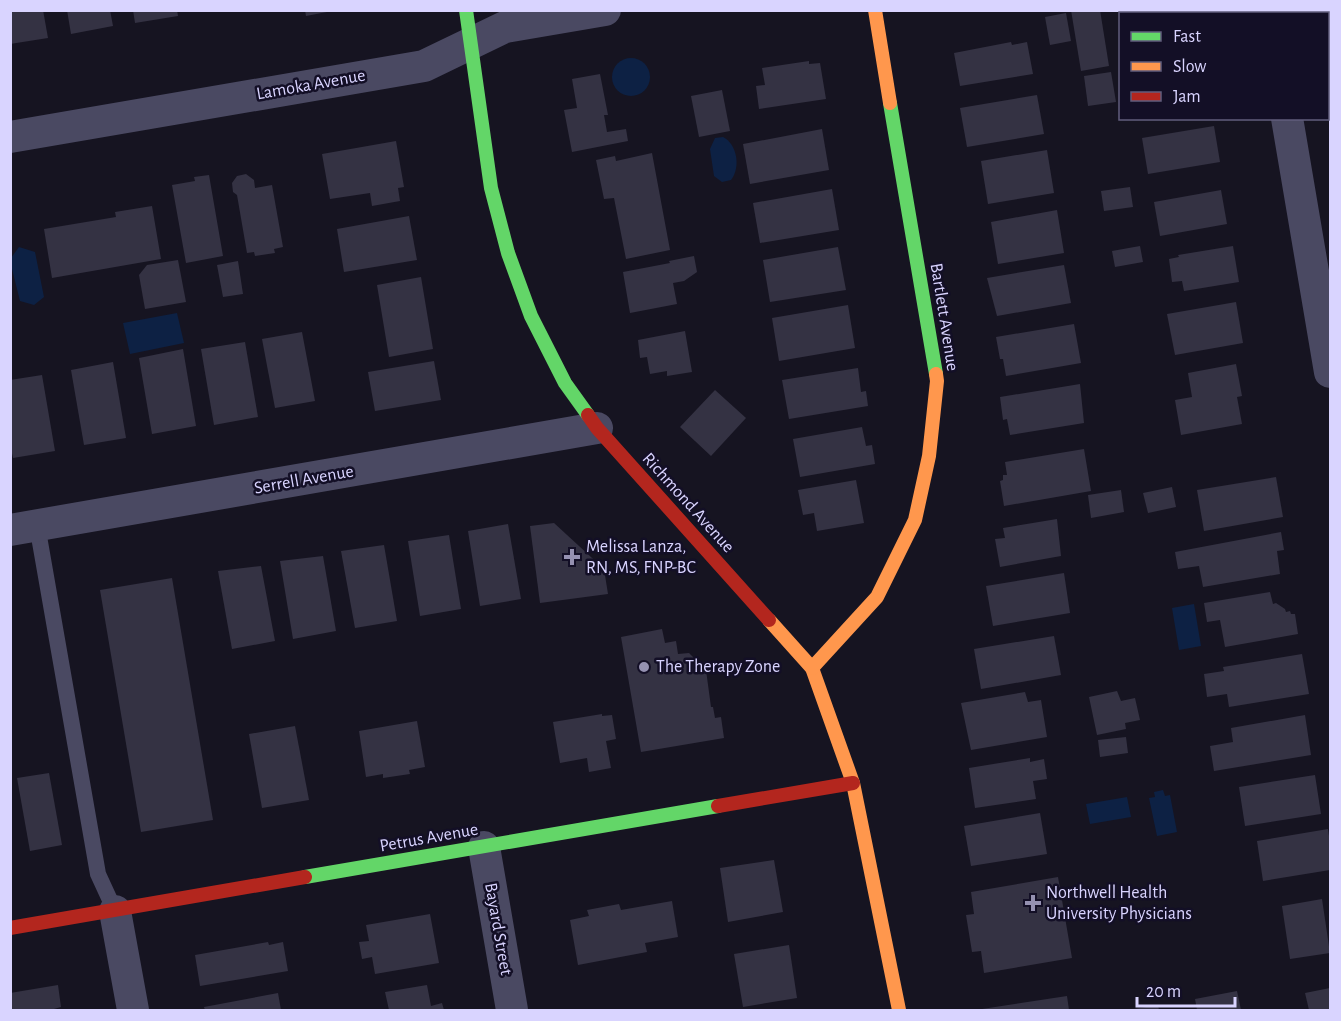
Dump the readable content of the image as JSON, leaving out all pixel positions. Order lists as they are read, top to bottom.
{
  "streets": {
    "street": [
      "Lamoka Avenue",
      "Bartlett Avenue",
      "Serrell Avenue",
      "Richmond Avenue",
      "Petrus Avenue",
      "Bayard Street"
    ]
  },
  "crossings": [
    ["Lamoka Avenue", "Richmond Avenue"],
    ["Bartlett Avenue", "Richmond Avenue"],
    ["Serrell Avenue", "Richmond Avenue"],
    ["Richmond Avenue", "Petrus Avenue"],
    ["Petrus Avenue", "Bayard Street"]
  ],
  "places": {
    "health": ["Melissa Lanza, RN, MS, FNP-BC", "Northwell Health University Physicians"],
    "other": ["The Therapy Zone"]
  },
  "legend": ["Fast", "Slow", "Jam"],
  "scale_bar": "20 m"
}
